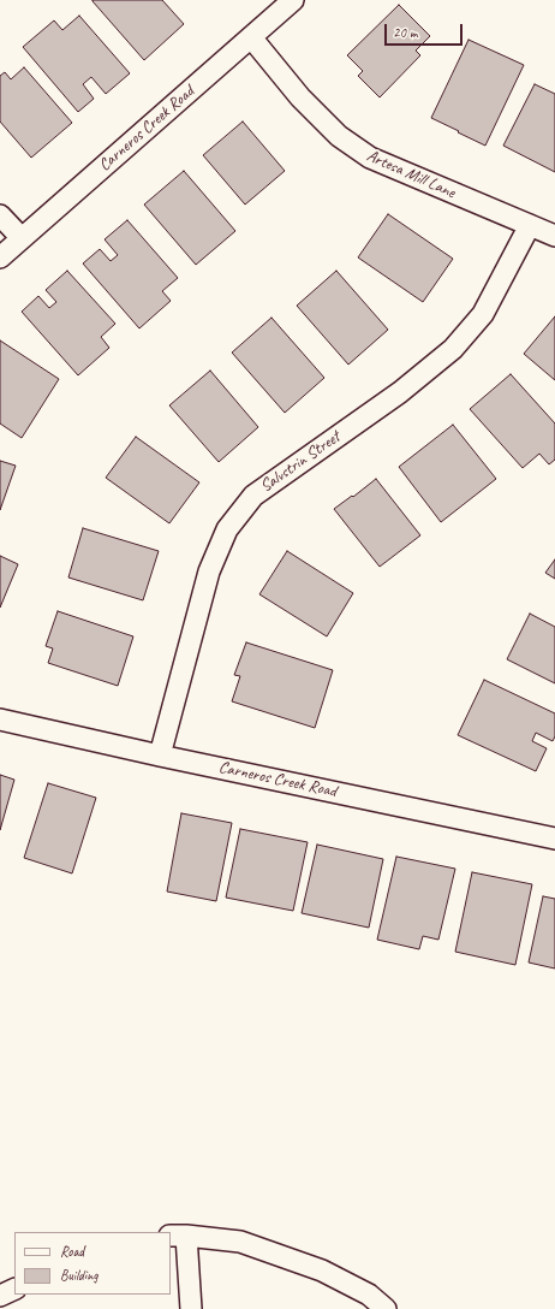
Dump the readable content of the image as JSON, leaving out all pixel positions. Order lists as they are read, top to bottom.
{
  "streets": {
    "street": ["Carneros Creek Road", "Artesa Mill Lane", "Salvstrin Street"]
  },
  "crossings": [
    ["Carneros Creek Road", "Artesa Mill Lane"],
    ["Carneros Creek Road", "Salvstrin Street"],
    ["Artesa Mill Lane", "Salvstrin Street"]
  ],
  "legend": ["Road", "Building"],
  "scale_bar": "20 m"
}
